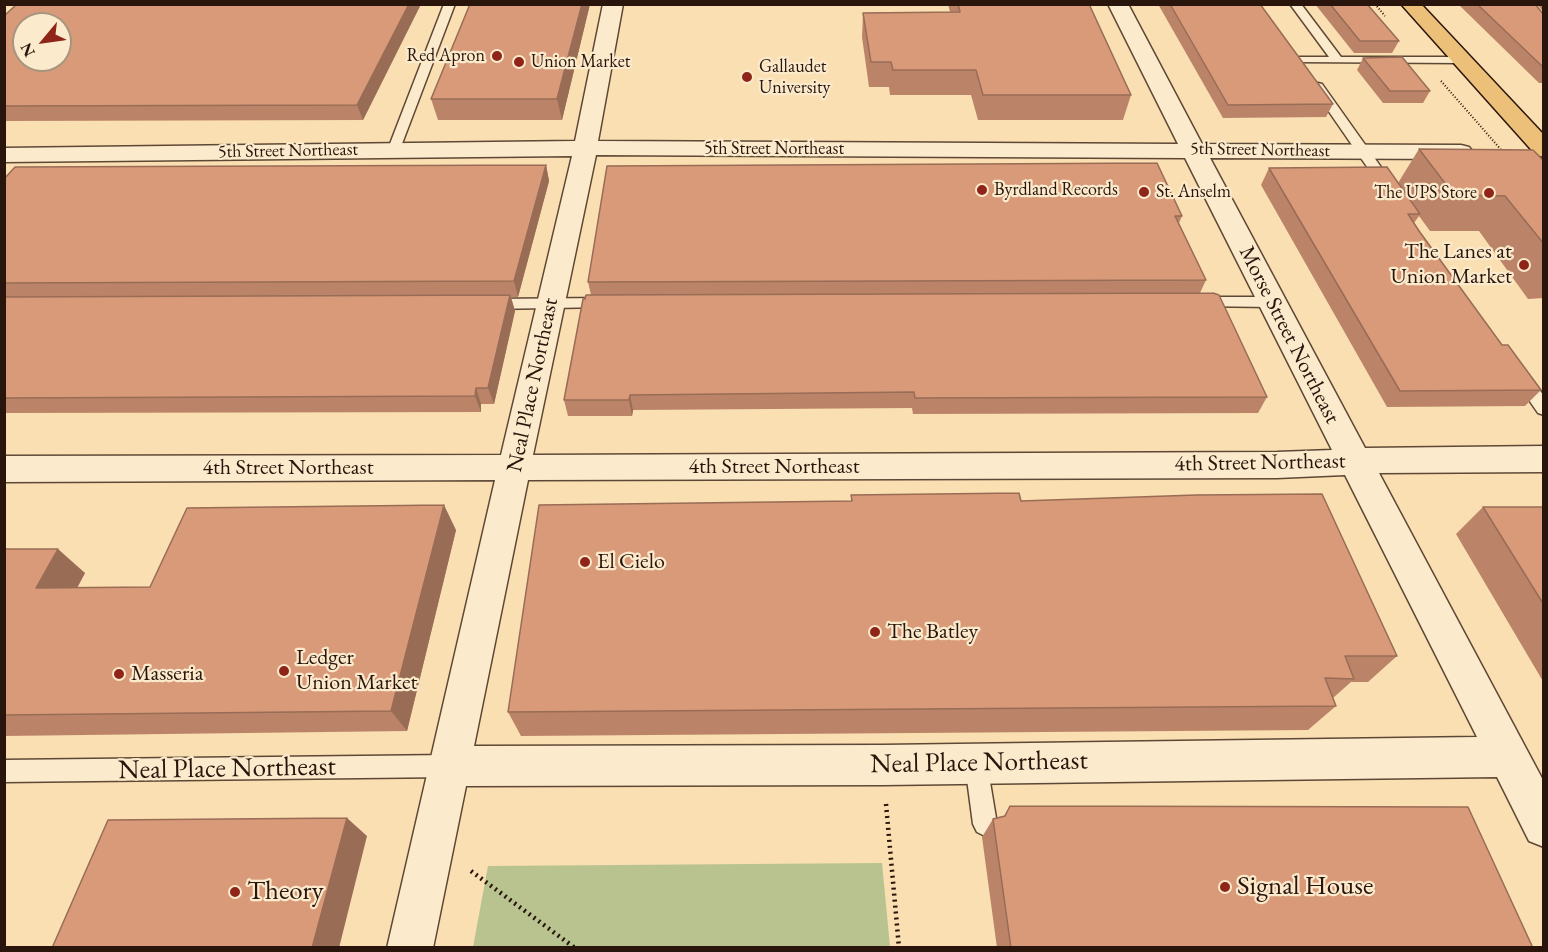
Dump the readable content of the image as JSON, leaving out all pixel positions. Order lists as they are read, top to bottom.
{
  "streets": {
    "street": [
      "5th Street Northeast",
      "Morse Street Northeast",
      "Neal Place Northeast",
      "4th Street Northeast"
    ]
  },
  "crossings": [
    ["5th Street Northeast", "Morse Street Northeast"],
    ["5th Street Northeast", "Neal Place Northeast"],
    ["Morse Street Northeast", "Neal Place Northeast"],
    ["Morse Street Northeast", "4th Street Northeast"],
    ["Neal Place Northeast", "4th Street Northeast"]
  ],
  "places": [
    "Red Apron",
    "Union Market",
    "Gallaudet University",
    "Byrdland Records",
    "St. Anselm",
    "The UPS Store",
    "The Lanes at Union Market",
    "El Cielo",
    "The Batley",
    "Ledger Union Market",
    "Masseria",
    "Signal House",
    "Theory"
  ],
  "north": "bottom left"
}
